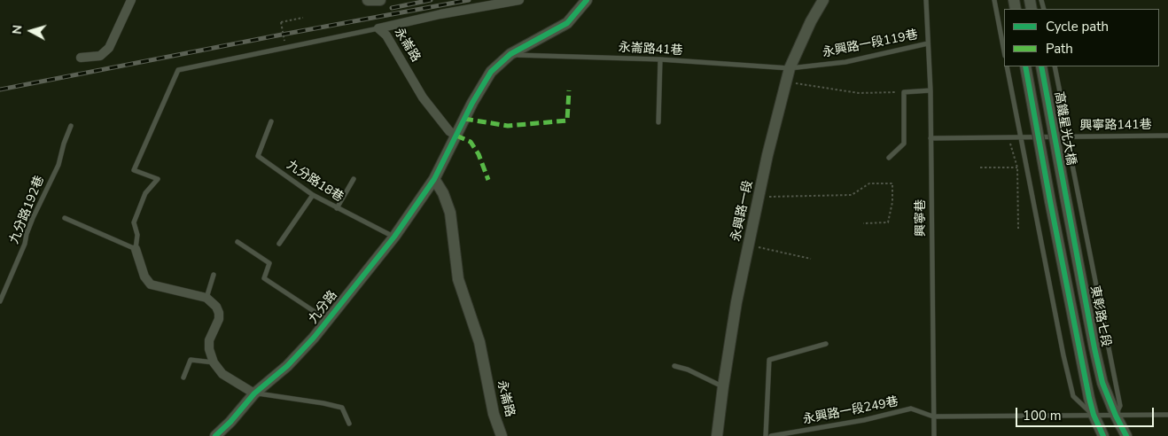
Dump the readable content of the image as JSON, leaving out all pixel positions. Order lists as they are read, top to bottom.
{
  "streets": {
    "street": [
      "永崙路",
      "高鐵星光大橋",
      "永興路一段",
      "九分路",
      "東彰路七段"
    ],
    "lane": [
      "永興路一段119巷",
      "永崙路41巷",
      "興寧路141巷",
      "九分路18巷",
      "九分路192巷",
      "興寧巷",
      "永興路一段249巷"
    ]
  },
  "crossings": [
    ["永興路一段119巷", "永崙路41巷"],
    ["永興路一段119巷", "永興路一段"],
    ["永興路一段119巷", "興寧巷"],
    ["永崙路", "九分路"],
    ["永崙路41巷", "永興路一段"],
    ["興寧路141巷", "興寧巷"],
    ["高鐵星光大橋", "東彰路七段"],
    ["九分路18巷", "九分路"],
    ["興寧巷", "永興路一段249巷"]
  ],
  "legend": ["Cycle path", "Path"],
  "scale_bar": "100 m",
  "north": "left"
}
